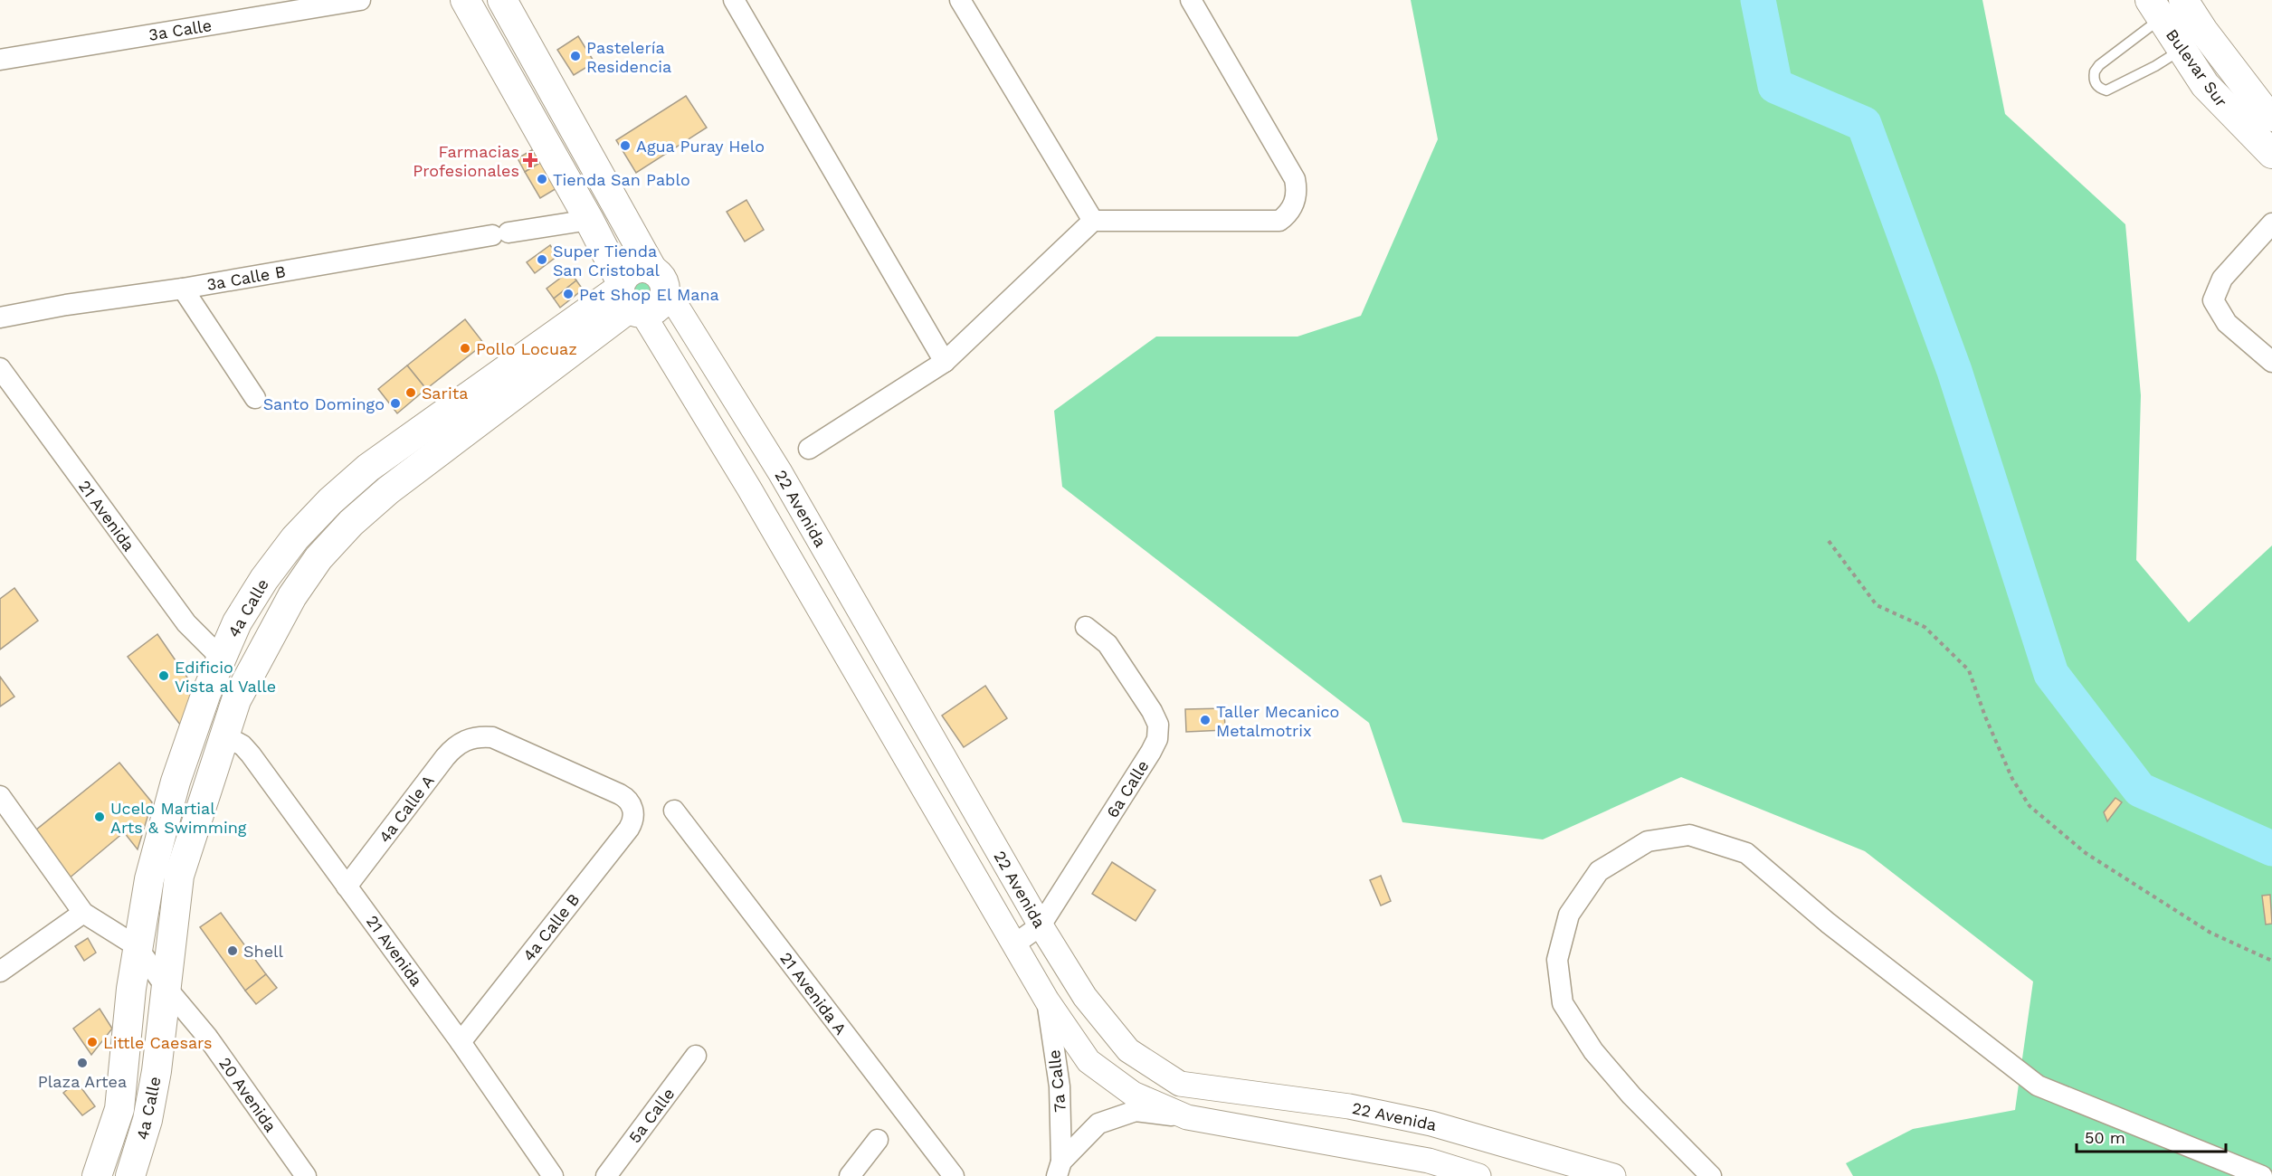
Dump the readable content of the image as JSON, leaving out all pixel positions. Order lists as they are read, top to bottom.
{
  "streets": {
    "main road": ["Bulevar Sur", "4a Calle"],
    "street": [
      "3a Calle",
      "3a Calle B",
      "22 Avenida",
      "21 Avenida",
      "6a Calle",
      "4a Calle A",
      "4a Calle B",
      "21 Avenida A",
      "7a Calle",
      "20 Avenida",
      "5a Calle"
    ]
  },
  "crossings": [
    ["22 Avenida", "4a Calle"],
    ["22 Avenida", "6a Calle"],
    ["22 Avenida", "7a Calle"],
    ["21 Avenida", "4a Calle"],
    ["21 Avenida", "4a Calle A"],
    ["21 Avenida", "4a Calle B"],
    ["4a Calle", "20 Avenida"],
    ["4a Calle A", "4a Calle B"]
  ],
  "places": {
    "other": [
      "Pastelería Residencia",
      "Agua Puray Helo",
      "Tienda San Pablo",
      "Super Tienda San Cristobal",
      "Pet Shop El Mana",
      "Pollo Locuaz",
      "Sarita",
      "Santo Domingo",
      "Edificio Vista al Valle",
      "Taller Mecanico Metalmotrix",
      "Ucelo Martial Arts & Swimming",
      "Shell",
      "Little Caesars",
      "Plaza Artea"
    ],
    "health": ["Farmacias Profesionales"]
  },
  "scale_bar": "50 m"
}
